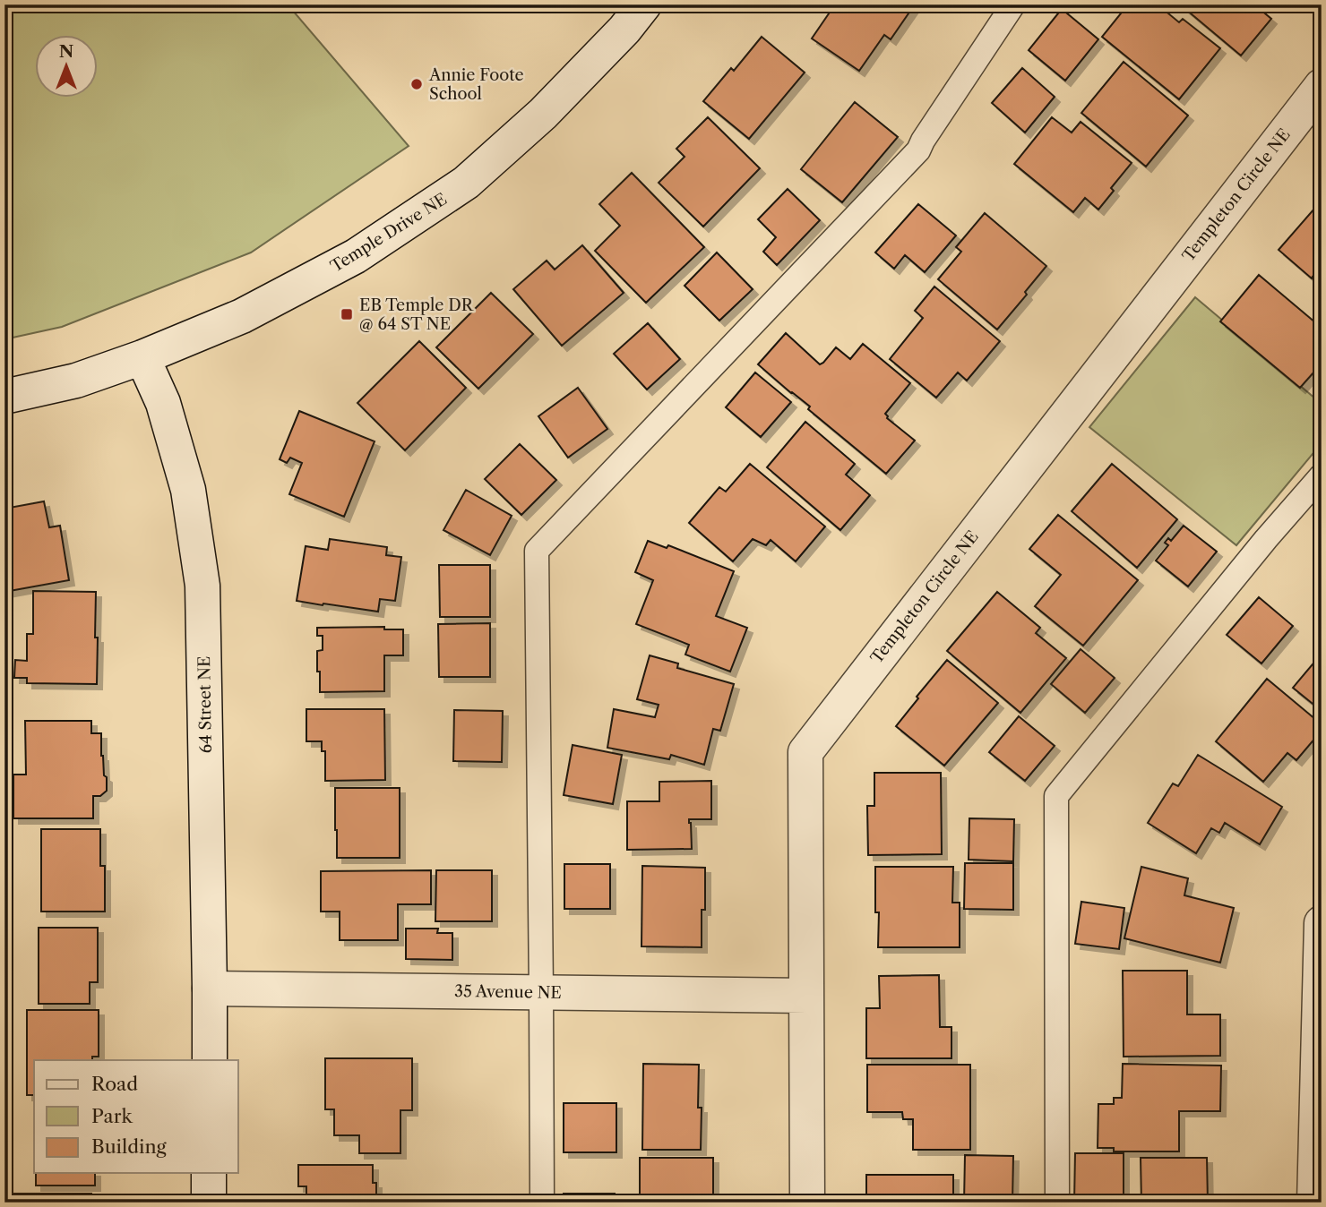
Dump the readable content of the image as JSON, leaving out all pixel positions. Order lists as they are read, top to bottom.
{
  "streets": {
    "street": [
      "Templeton Circle NE",
      "Temple Drive NE",
      "64 Street NE",
      "35 Avenue NE"
    ]
  },
  "crossings": [
    ["Templeton Circle NE", "35 Avenue NE"],
    ["Temple Drive NE", "64 Street NE"],
    ["64 Street NE", "35 Avenue NE"]
  ],
  "places": {
    "other": ["Annie Foote School"],
    "transit": ["EB Temple DR @ 64 ST NE"]
  },
  "legend": ["Road", "Park", "Building"],
  "north": "top"
}
